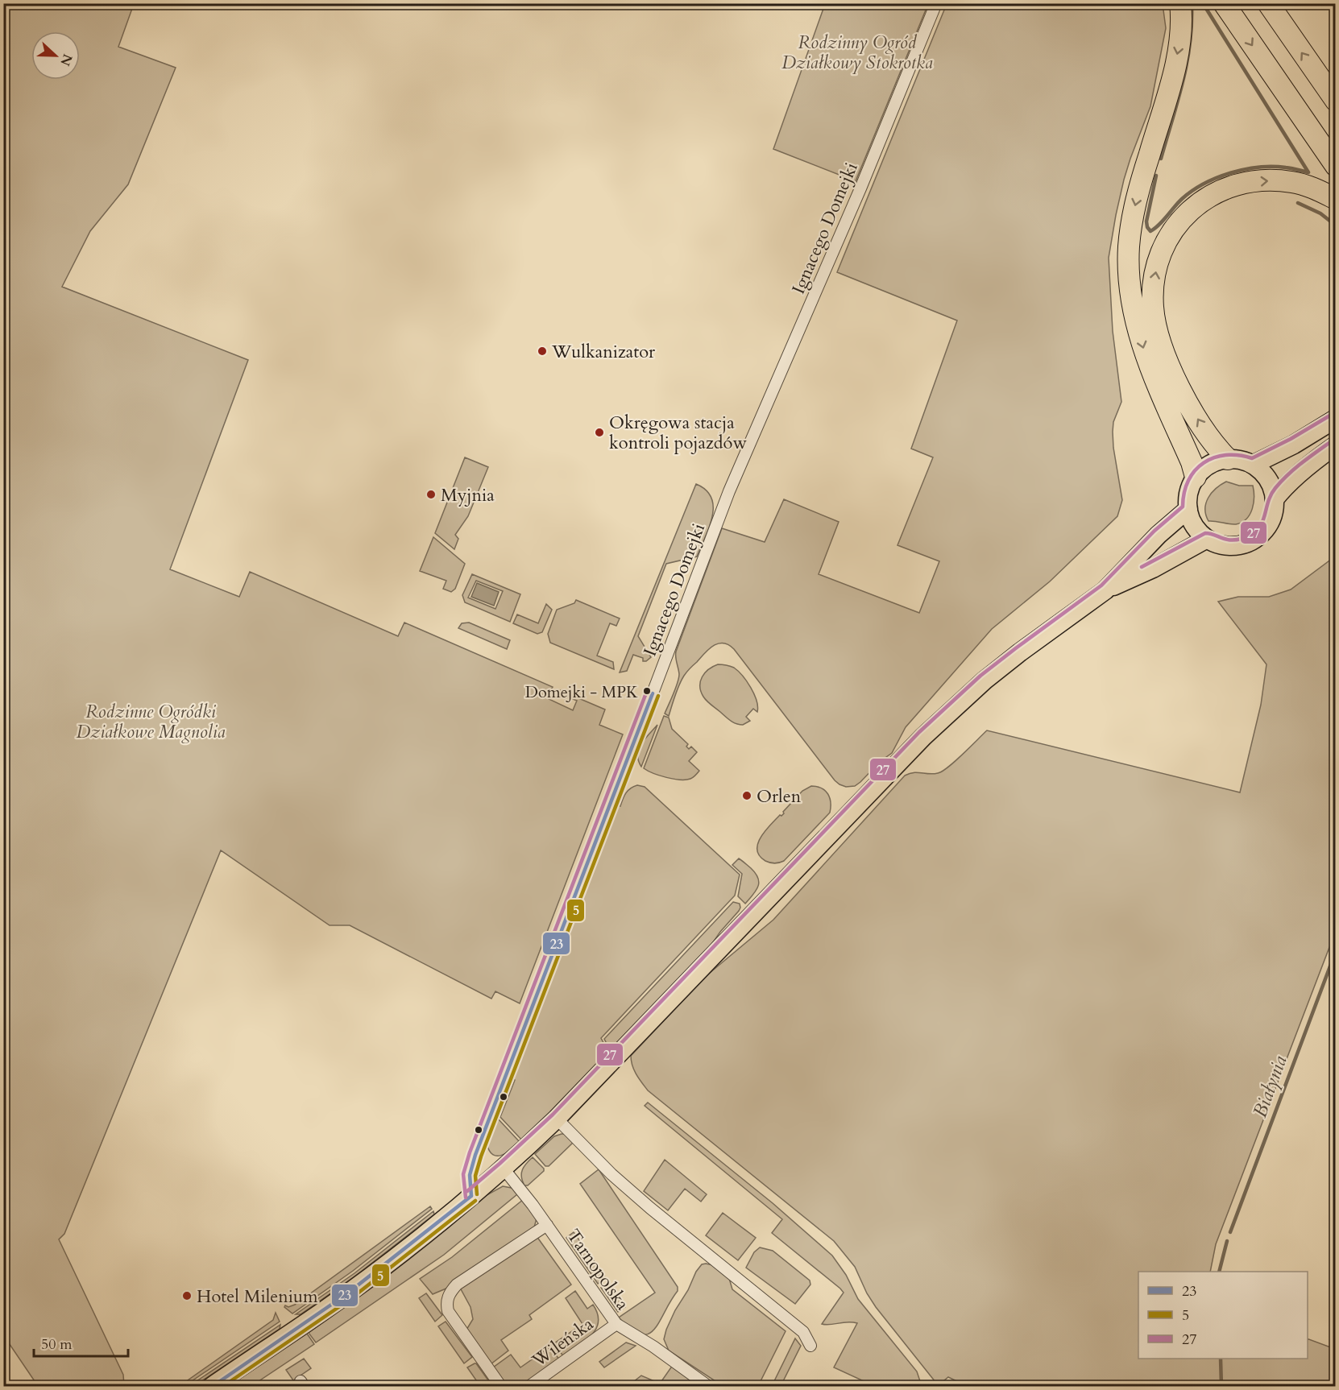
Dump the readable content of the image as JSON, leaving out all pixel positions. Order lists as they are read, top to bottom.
{
  "streets": {
    "street": ["Ignacego Domejki", "Tarnopolska", "Wileńska"]
  },
  "crossings": [
    ["Tarnopolska", "Wileńska"]
  ],
  "water": ["Białynia"],
  "parks": ["Rodzinny Ogród Działkowy Stokrotka", "Rodzinne Ogródki Działkowe Magnolia"],
  "places": [
    "Wulkanizator",
    "Okręgowa stacja kontroli pojazdów",
    "Myjnia",
    "Domejki - MPK",
    "Orlen",
    "Hotel Milenium"
  ],
  "lines": ["transit line 27", "transit line 23", "transit line 5"],
  "legend": ["23", "5", "27"],
  "scale_bar": "50 m",
  "north": "right"
}
